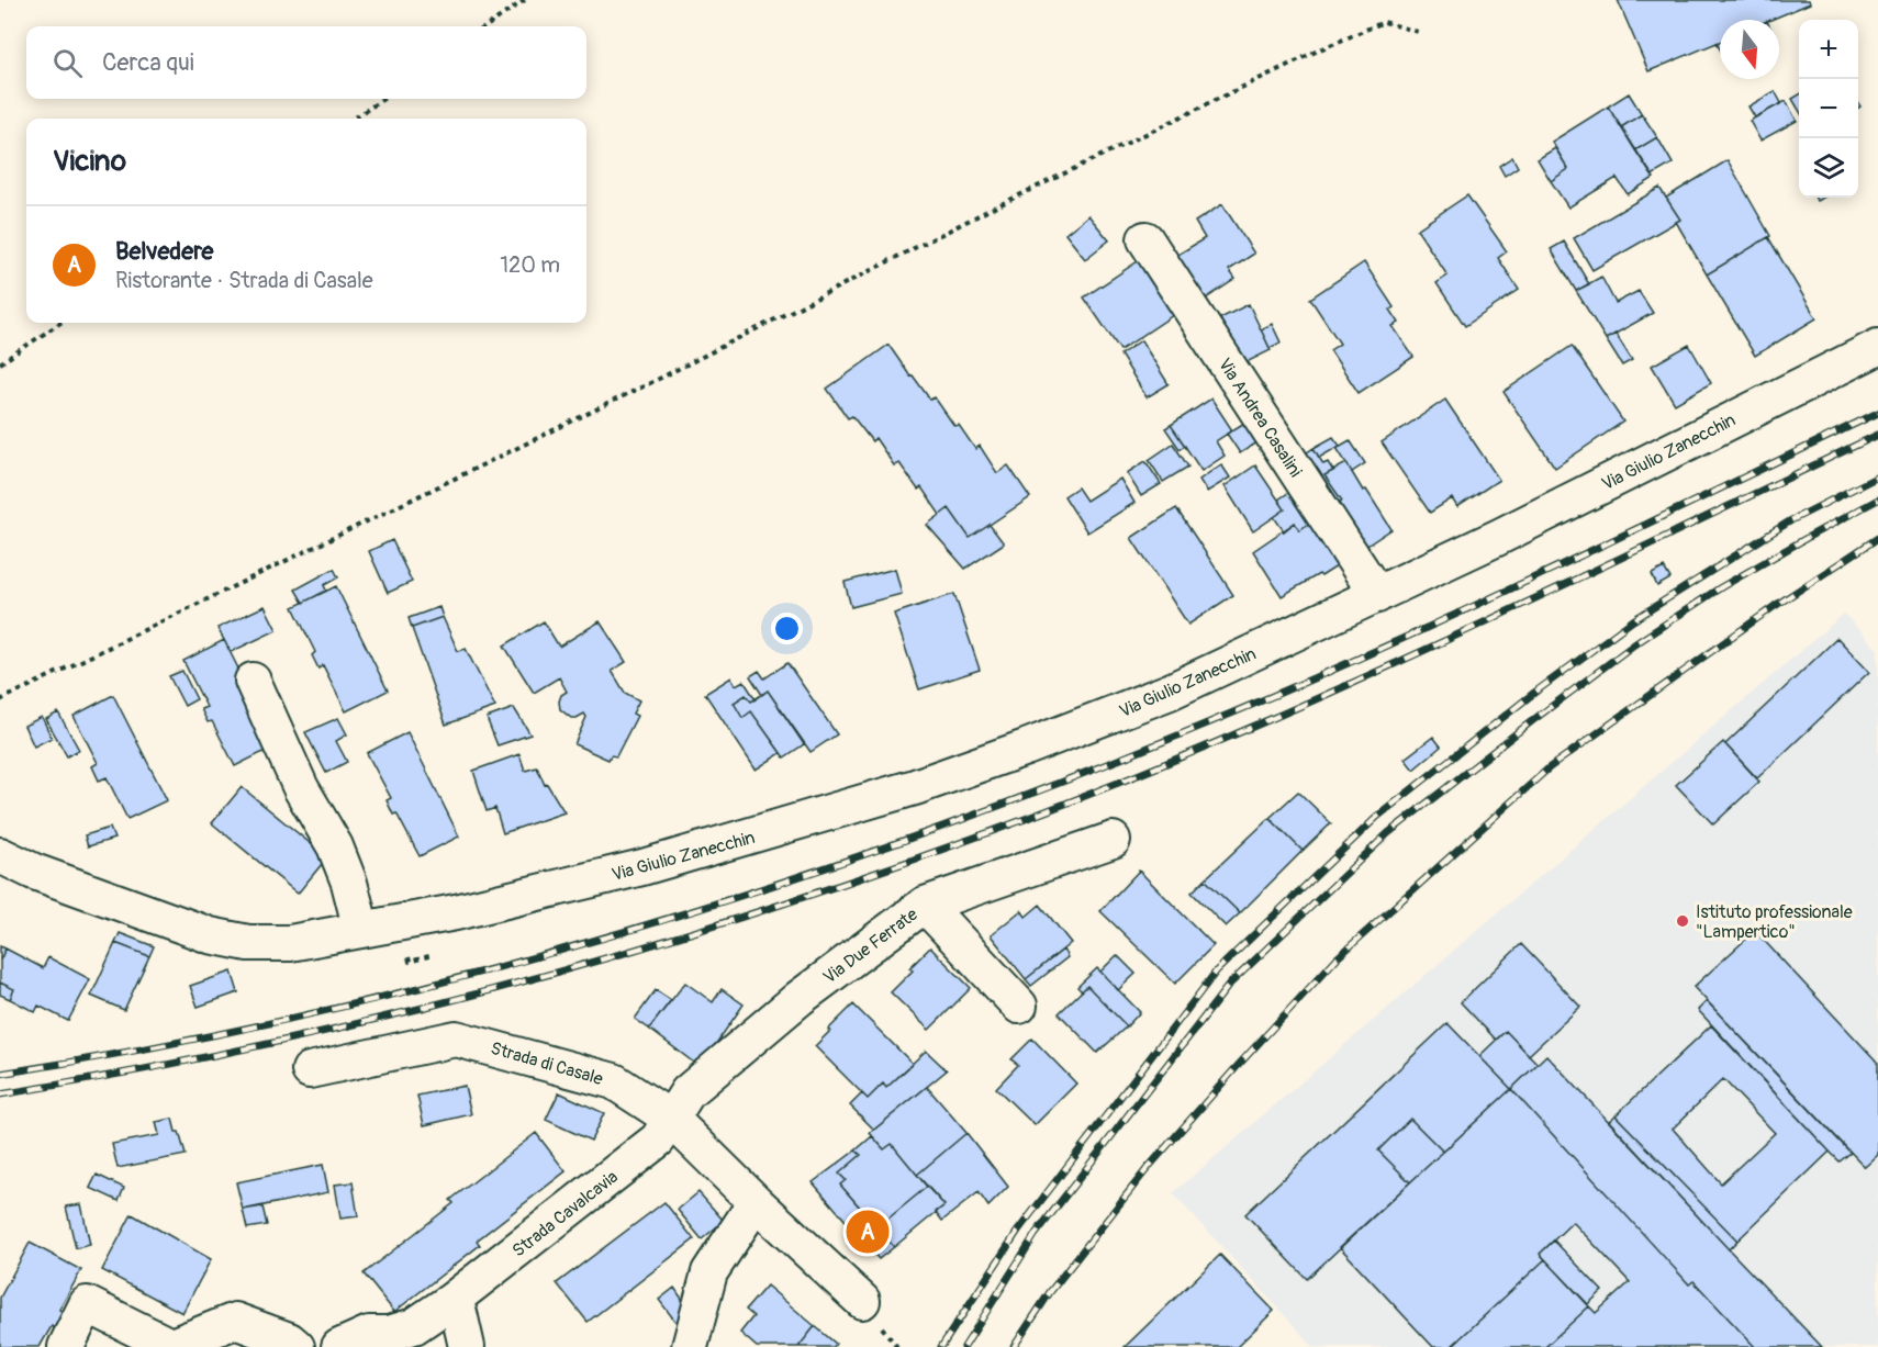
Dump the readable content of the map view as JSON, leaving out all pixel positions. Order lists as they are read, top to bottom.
{
  "streets": {
    "street": [
      "Via Andrea Casalini",
      "Via Giulio Zanecchin",
      "Via Due Ferrate",
      "Strada di Casale",
      "Strada Cavalcavia"
    ]
  },
  "crossings": [
    ["Via Andrea Casalini", "Via Giulio Zanecchin"],
    ["Via Due Ferrate", "Strada di Casale"],
    ["Via Due Ferrate", "Strada Cavalcavia"],
    ["Strada di Casale", "Strada Cavalcavia"]
  ],
  "places": ["Istituto professionale \"Lampertico\""],
  "north": "bottom",
  "page": {
    "map_buttons": ["+", "−"],
    "search": "Cerca qui",
    "heading": "Vicino",
    "list": [
      {
        "mark": "A",
        "name": "Belvedere",
        "note": "Ristorante · Strada di Casale",
        "value": "120 m"
      }
    ],
    "pins": "A"
  }
}
